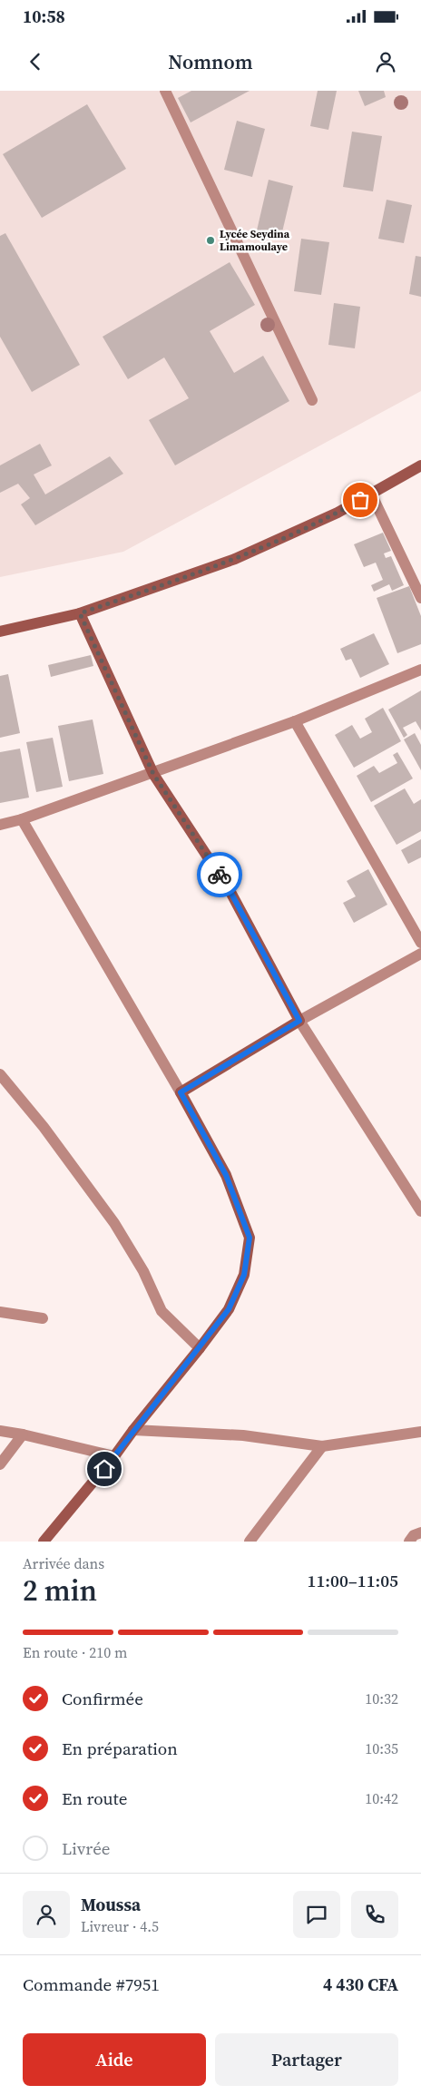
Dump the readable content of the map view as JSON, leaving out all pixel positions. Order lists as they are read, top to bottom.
{
  "places": ["Lycée Seydina Limamoulaye"],
  "page": {
    "status": "10:58",
    "header": "Nomnom",
    "heading": ["2 min", "Arrivée dans", "11:00–11:05"],
    "panel": [
      "Moussa",
      "Livreur · 4.5",
      "Commande #7951",
      "4 430 CFA"
    ],
    "bar": "En route · 210 m",
    "list": [
      ["Confirmée", "10:32"],
      ["En préparation", "10:35"],
      ["En route", "10:42"],
      "Livrée"
    ],
    "buttons": ["Aide", "Partager"]
  }
}
